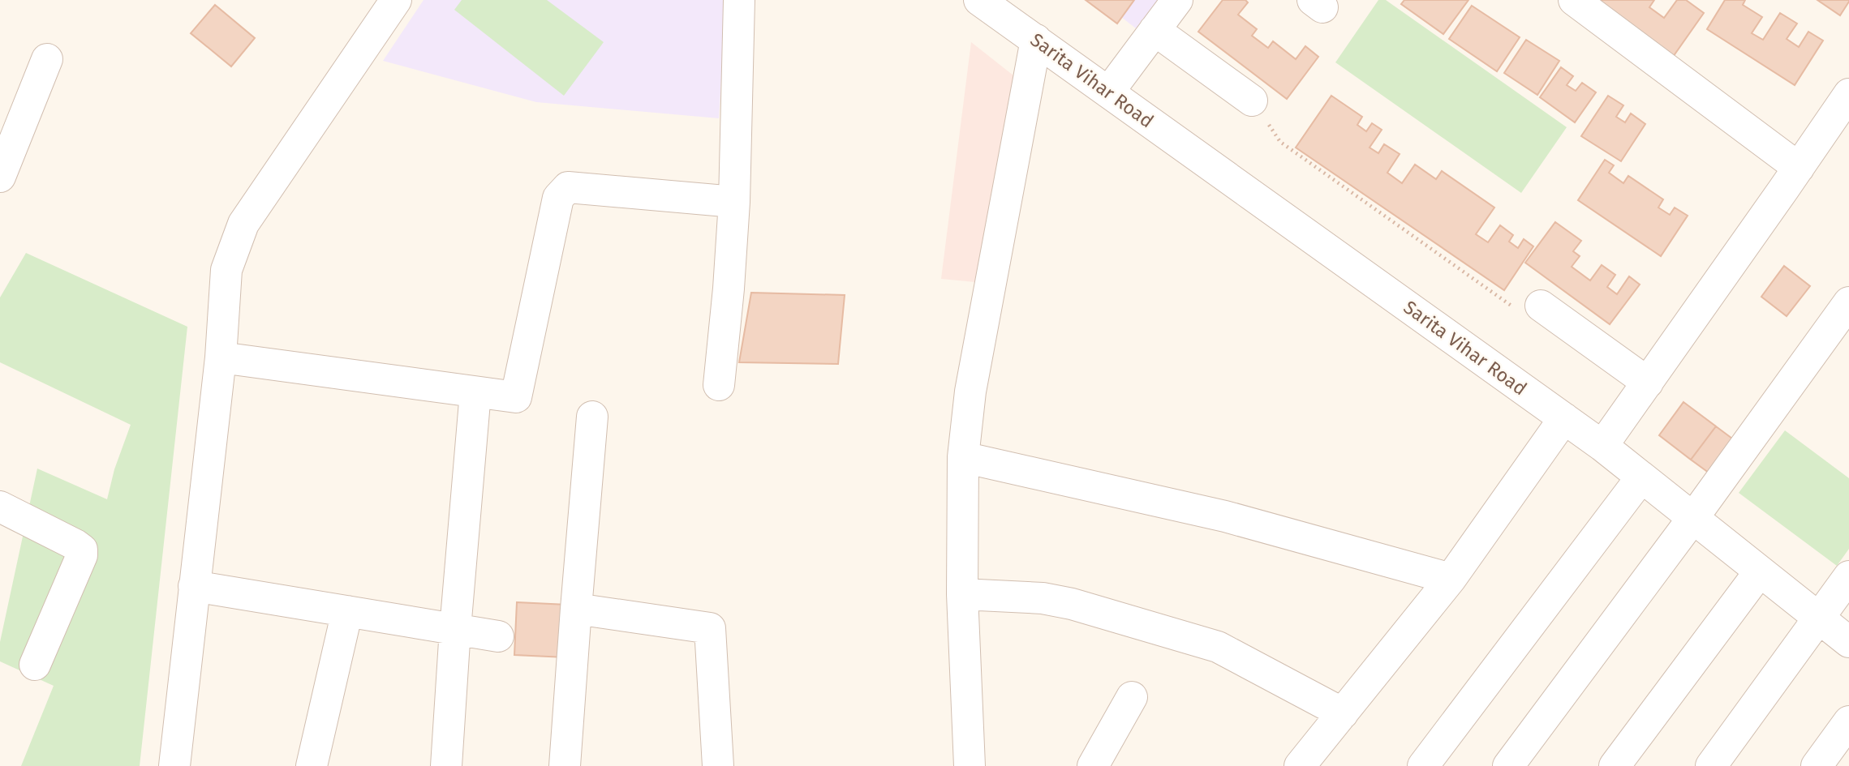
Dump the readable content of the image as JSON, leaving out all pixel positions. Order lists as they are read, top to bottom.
{
  "streets": {
    "street": ["Sarita Vihar Road"]
  }
}
